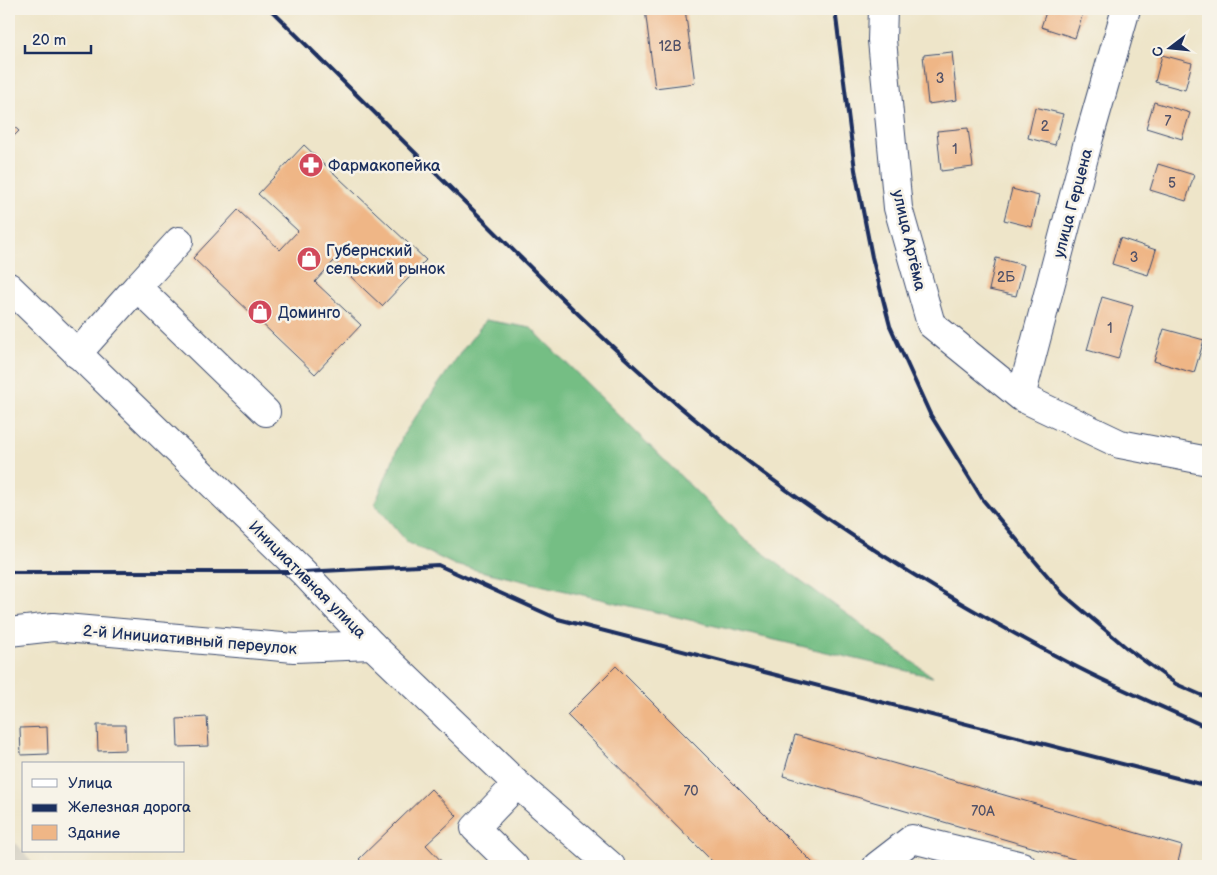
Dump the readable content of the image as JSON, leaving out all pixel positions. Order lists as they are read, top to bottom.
{
  "streets": {
    "street": [
      "улица Герцена",
      "улица Артёма",
      "Инициативная улица",
      "2-й Инициативный переулок"
    ]
  },
  "crossings": [
    ["улица Герцена", "улица Артёма"],
    ["Инициативная улица", "2-й Инициативный переулок"]
  ],
  "places": {
    "pharmacy": ["Фармакопейка"],
    "shop": ["Губернский сельский рынок", "Доминго"]
  },
  "house_numbers": [
    "12В",
    "3",
    "7",
    "2",
    "1",
    "5",
    "3",
    "2Б",
    "1",
    "70",
    "70А"
  ],
  "legend": ["Улица", "Железная дорога", "Здание"],
  "scale_bar": "20 m",
  "north": "left"
}
